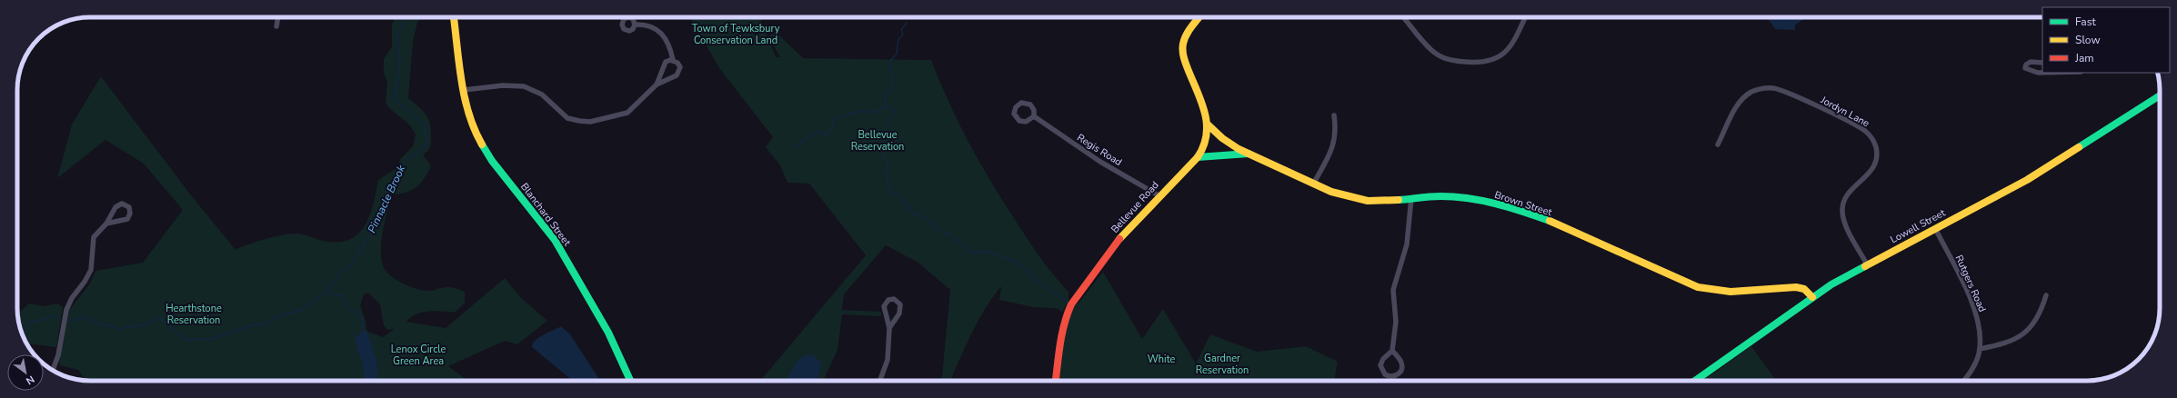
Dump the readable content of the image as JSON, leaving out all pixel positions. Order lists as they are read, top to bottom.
{
  "streets": {
    "street": [
      "Jordyn Lane",
      "Regis Road",
      "Brown Street",
      "Bellevue Road",
      "Blanchard Street",
      "Lowell Street",
      "Rutgers Road"
    ]
  },
  "crossings": [
    ["Jordyn Lane", "Lowell Street"],
    ["Regis Road", "Bellevue Road"],
    ["Brown Street", "Bellevue Road"],
    ["Brown Street", "Lowell Street"],
    ["Lowell Street", "Rutgers Road"]
  ],
  "water": ["Pinnacle Brook"],
  "parks": [
    "Town of Tewksbury Conservation Land",
    "Bellevue Reservation",
    "Hearthstone Reservation",
    "Lenox Circle Green Area",
    "Gardner Reservation",
    "White"
  ],
  "legend": ["Fast", "Slow", "Jam"],
  "north": "bottom right"
}
